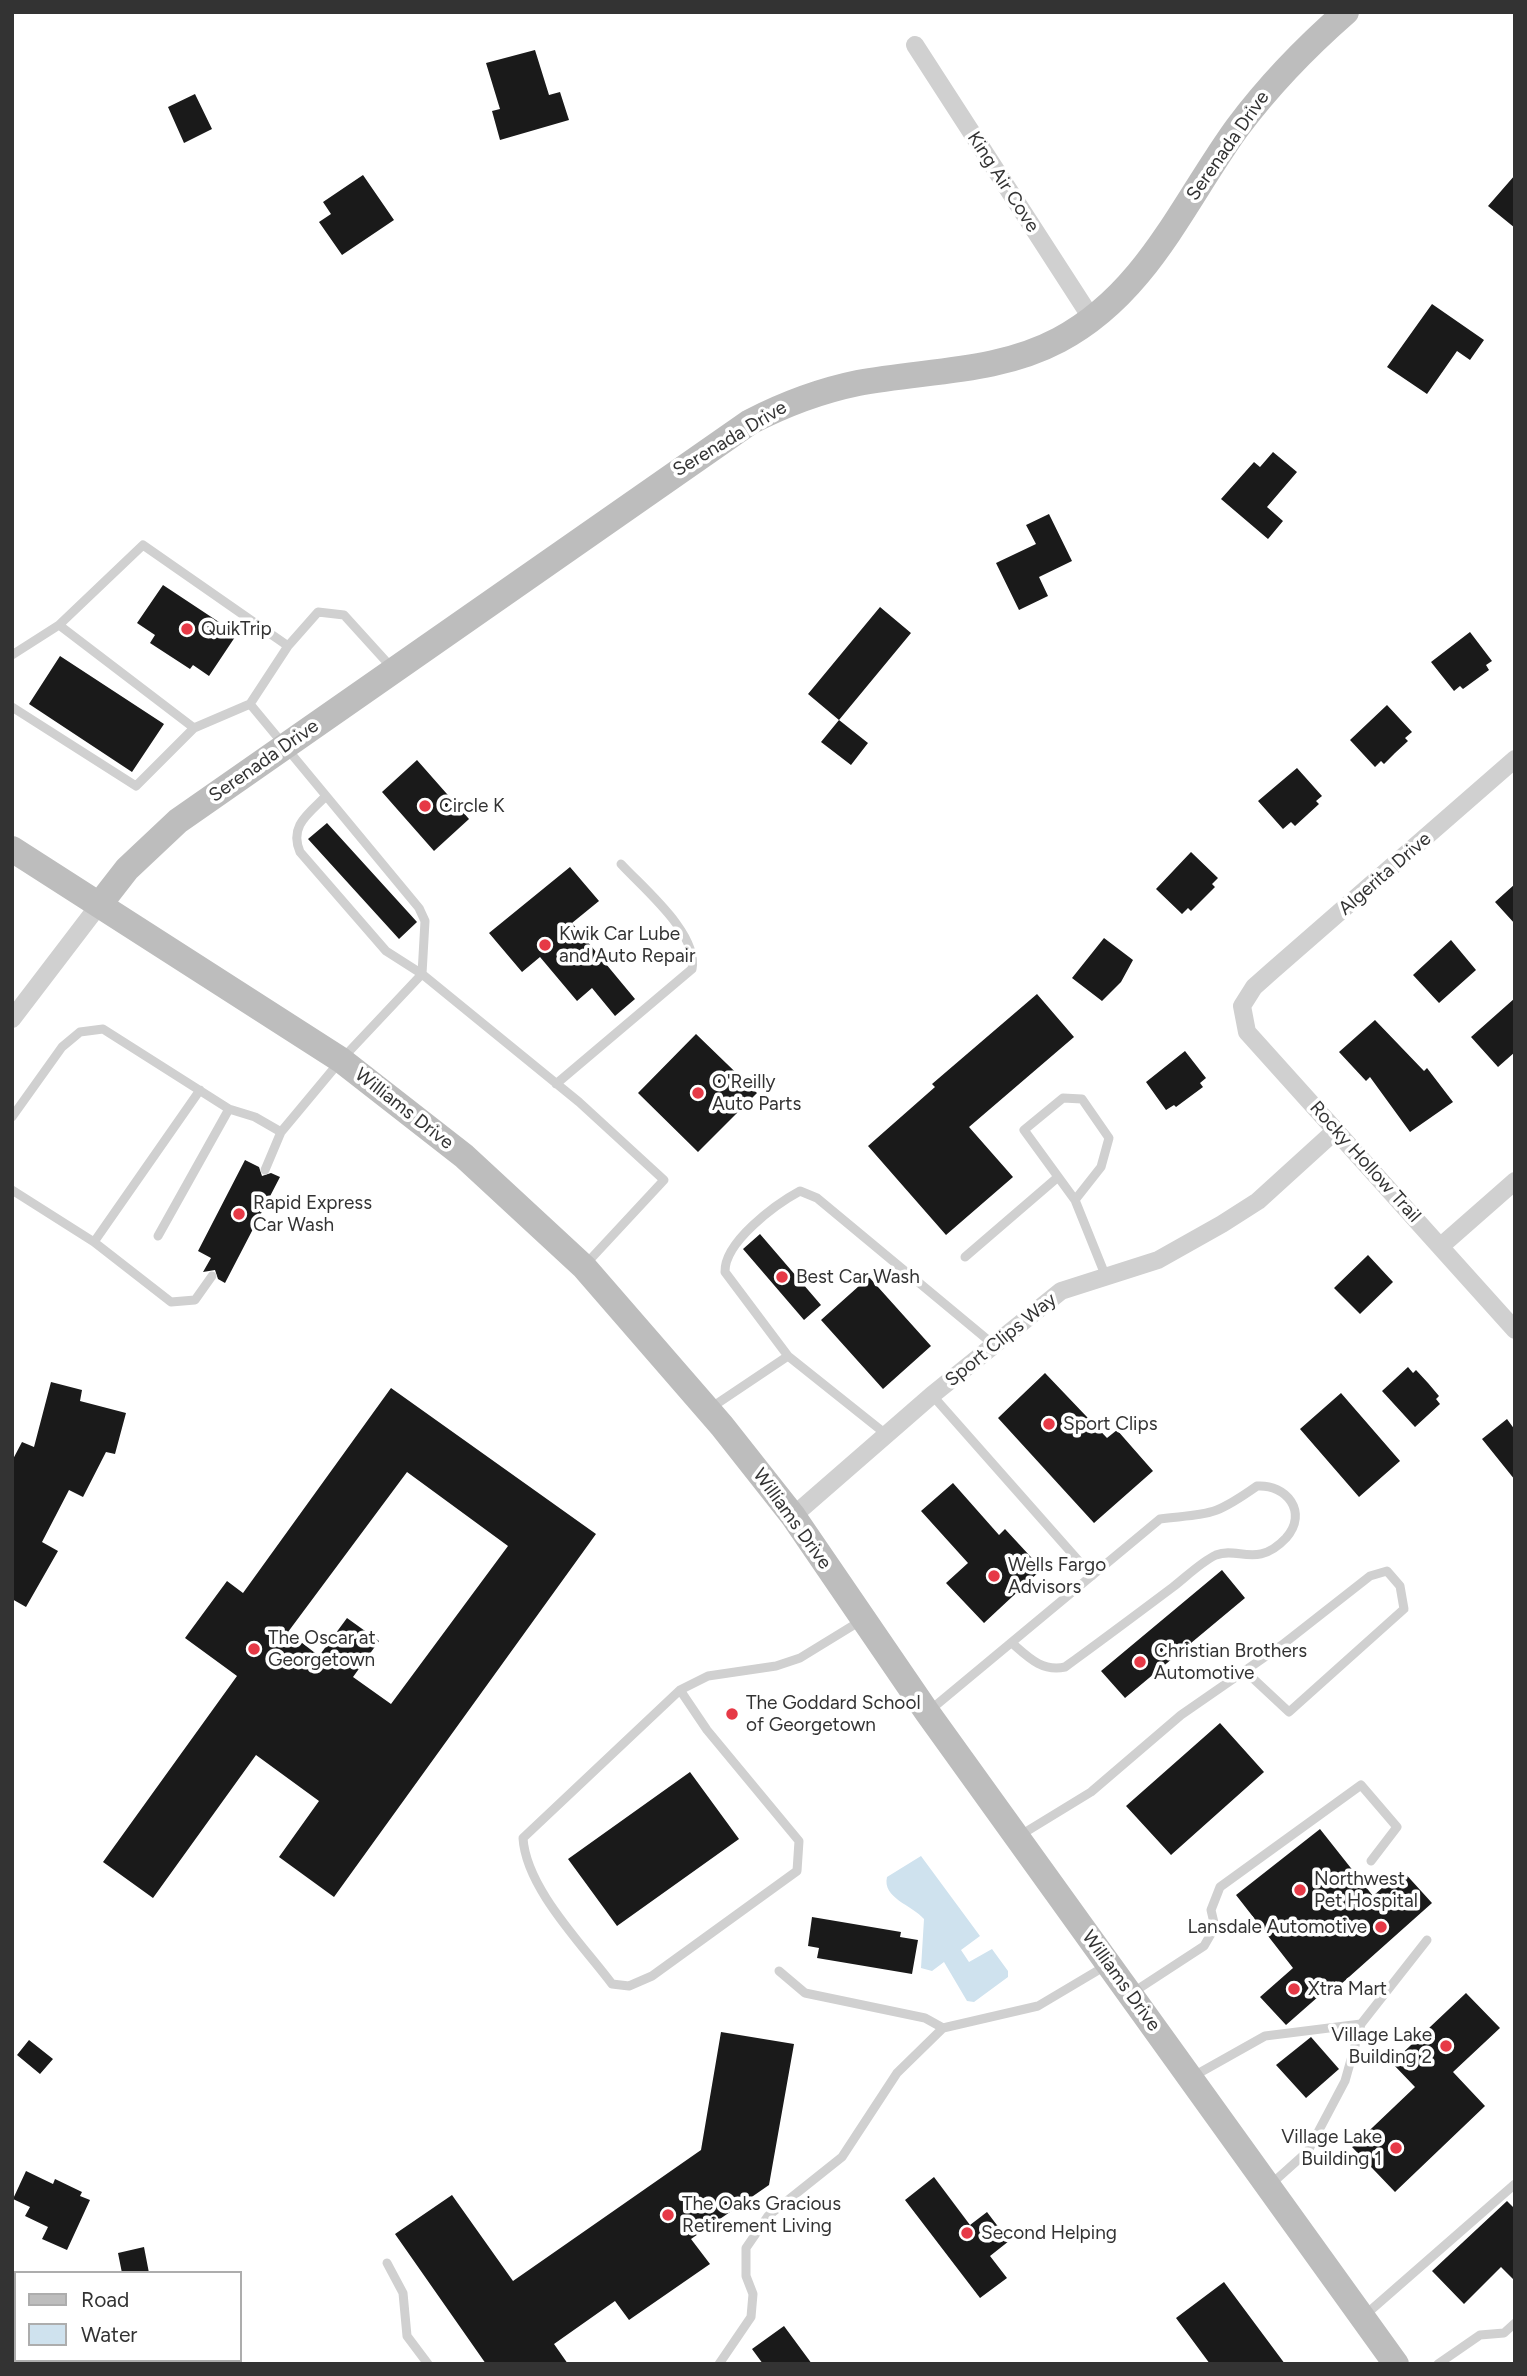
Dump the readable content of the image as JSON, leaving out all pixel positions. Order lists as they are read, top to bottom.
{
  "streets": {
    "main road": ["Serenada Drive", "Williams Drive"],
    "street": [
      "King Air Cove",
      "Algerita Drive",
      "Rocky Hollow Trail",
      "Sport Clips Way"
    ]
  },
  "crossings": [
    ["Serenada Drive", "King Air Cove"],
    ["Serenada Drive", "Williams Drive"],
    ["Algerita Drive", "Rocky Hollow Trail"],
    ["Williams Drive", "Sport Clips Way"],
    ["Rocky Hollow Trail", "Sport Clips Way"]
  ],
  "places": [
    "QuikTrip",
    "Circle K",
    "Kwik Car Lube and Auto Repair",
    "O'Reilly Auto Parts",
    "Rapid Express Car Wash",
    "Best Car Wash",
    "Sport Clips",
    "Wells Fargo Advisors",
    "The Oscar at Georgetown",
    "Christian Brothers Automotive",
    "The Goddard School of Georgetown",
    "Northwest Pet Hospital",
    "Lansdale Automotive",
    "Xtra Mart",
    "Village Lake Building 2",
    "Village Lake Building 1",
    "The Oaks Gracious Retirement Living",
    "Second Helping"
  ],
  "legend": ["Road", "Water"]
}
